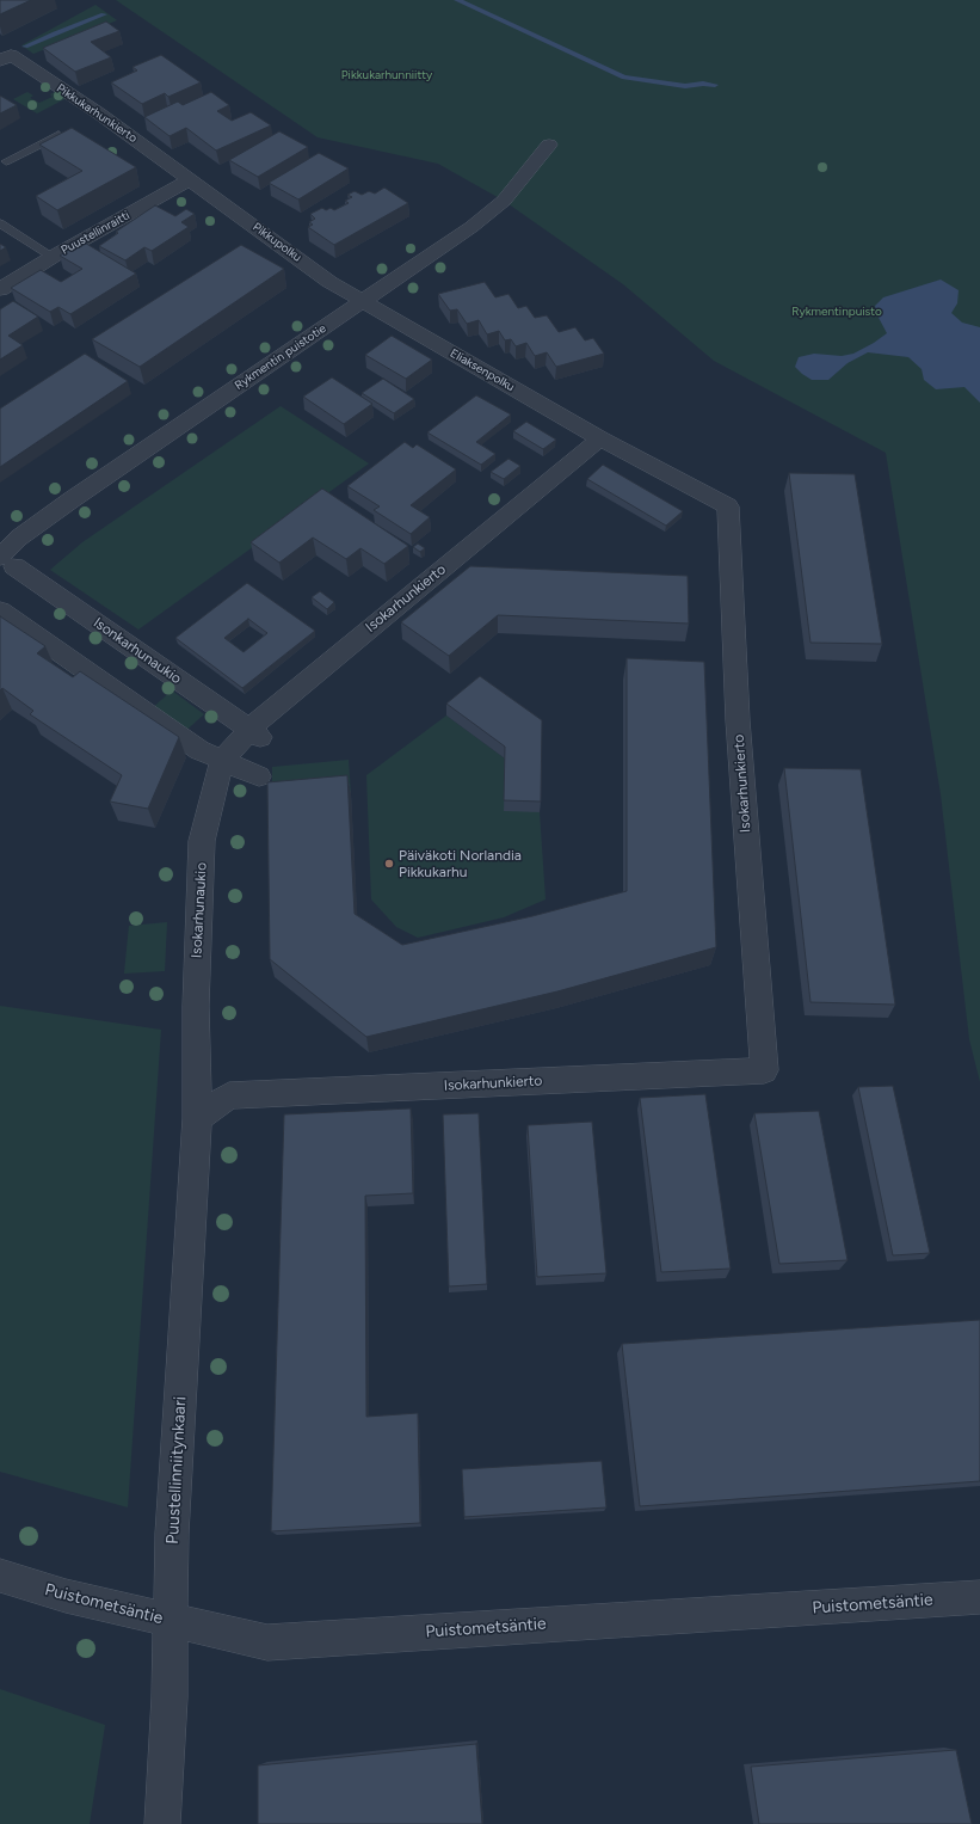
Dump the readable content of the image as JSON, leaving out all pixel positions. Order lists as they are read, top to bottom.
{
  "streets": {
    "street": [
      "Pikkukarhunkierto",
      "Puustellinraitti",
      "Pikkupolku",
      "Rykmentin puistotie",
      "Eliaksenpolku",
      "Isokarhunkierto",
      "Isonkarhunaukio",
      "Isokarhunaukio",
      "Puustellinniitynkaari",
      "Puistometsäntie"
    ]
  },
  "crossings": [
    ["Pikkukarhunkierto", "Puustellinraitti"],
    ["Pikkukarhunkierto", "Pikkupolku"],
    ["Puustellinraitti", "Pikkupolku"],
    ["Pikkupolku", "Rykmentin puistotie"],
    ["Pikkupolku", "Eliaksenpolku"],
    ["Rykmentin puistotie", "Eliaksenpolku"],
    ["Rykmentin puistotie", "Isonkarhunaukio"],
    ["Eliaksenpolku", "Isokarhunkierto"],
    ["Isokarhunkierto", "Isonkarhunaukio"],
    ["Isokarhunkierto", "Isokarhunaukio"],
    ["Isokarhunkierto", "Puustellinniitynkaari"],
    ["Isonkarhunaukio", "Isokarhunaukio"],
    ["Isokarhunaukio", "Puustellinniitynkaari"],
    ["Puustellinniitynkaari", "Puistometsäntie"]
  ],
  "parks": ["Pikkukarhunniitty", "Rykmentinpuisto"],
  "places": ["Päiväkoti Norlandia Pikkukarhu"]
}
